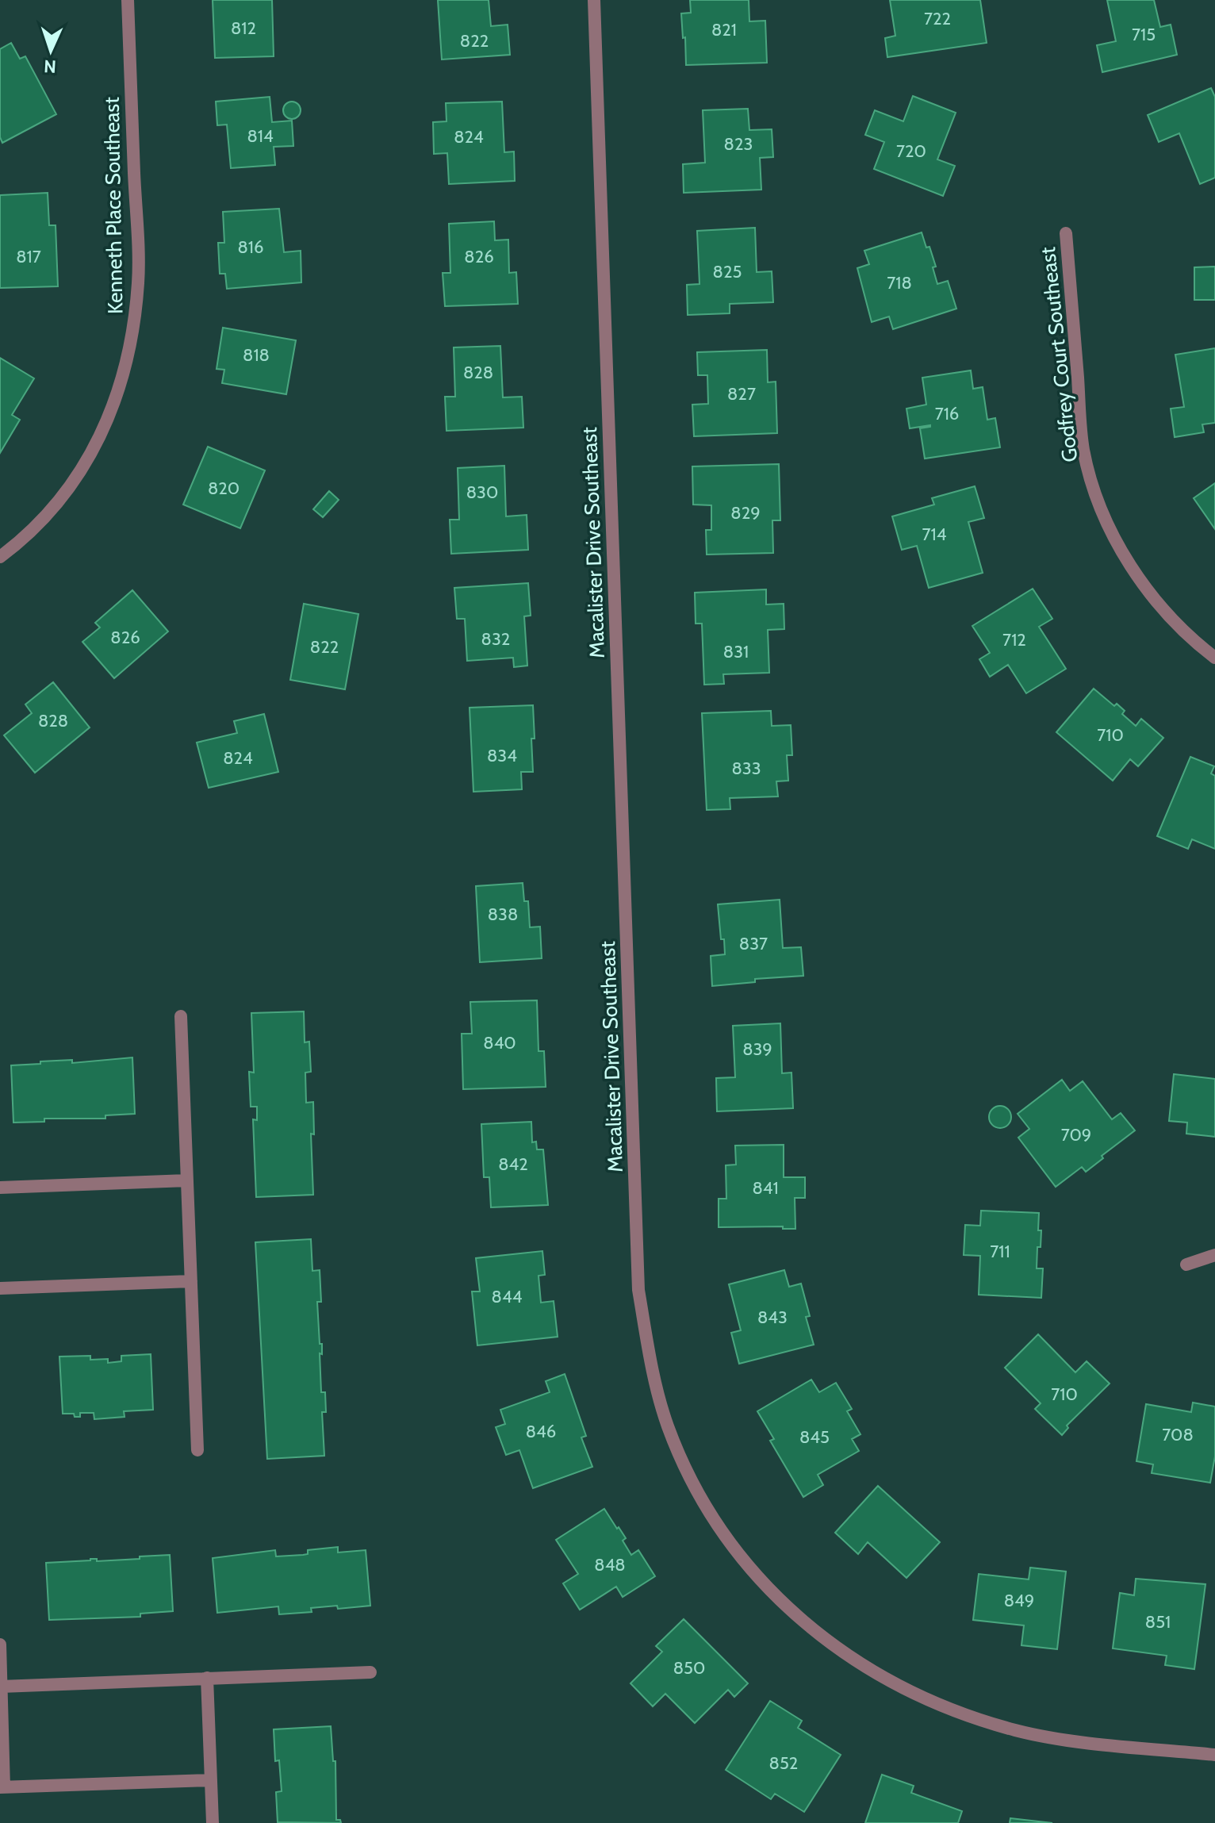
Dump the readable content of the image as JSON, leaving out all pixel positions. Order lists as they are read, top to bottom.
{
  "streets": {
    "street": ["Kenneth Place Southeast", "Godfrey Court Southeast", "Macalister Drive Southeast"]
  },
  "house_numbers": [
    "722",
    "812",
    "821",
    "715",
    "822",
    "814",
    "824",
    "823",
    "720",
    "816",
    "817",
    "826",
    "825",
    "718",
    "818",
    "828",
    "827",
    "716",
    "820",
    "830",
    "829",
    "714",
    "826",
    "832",
    "712",
    "822",
    "831",
    "828",
    "710",
    "834",
    "824",
    "833",
    "838",
    "837",
    "840",
    "839",
    "709",
    "842",
    "841",
    "711",
    "844",
    "843",
    "710",
    "846",
    "708",
    "845",
    "848",
    "849",
    "851",
    "850",
    "852"
  ],
  "north": "bottom"
}
